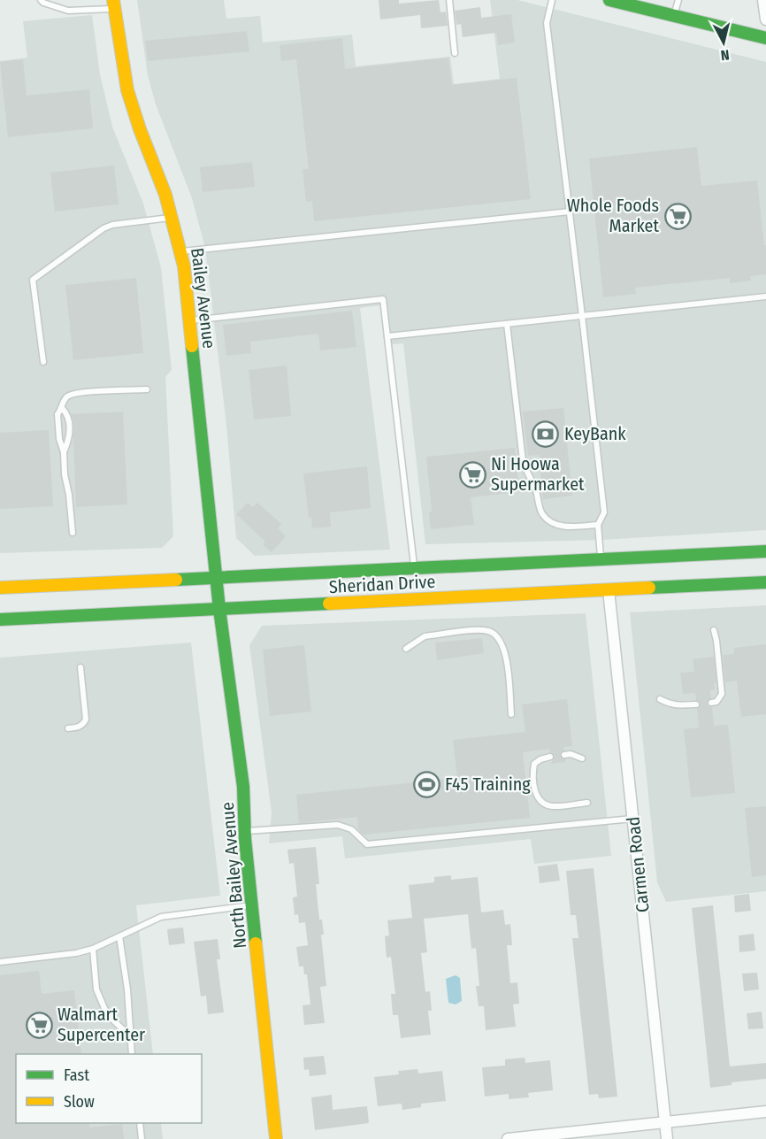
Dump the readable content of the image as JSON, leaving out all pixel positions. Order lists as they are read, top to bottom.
{
  "streets": {
    "main road": ["Bailey Avenue", "Sheridan Drive", "North Bailey Avenue"],
    "street": ["Carmen Road"]
  },
  "crossings": [
    ["Bailey Avenue", "Sheridan Drive"],
    ["Bailey Avenue", "North Bailey Avenue"],
    ["Sheridan Drive", "Carmen Road"],
    ["Sheridan Drive", "North Bailey Avenue"]
  ],
  "places": {
    "supermarket": ["Whole Foods Market", "Ni Hoowa Supermarket", "Walmart Supercenter"],
    "bank": ["KeyBank"],
    "sports": ["F45 Training"]
  },
  "legend": ["Fast", "Slow"],
  "north": "bottom"
}
